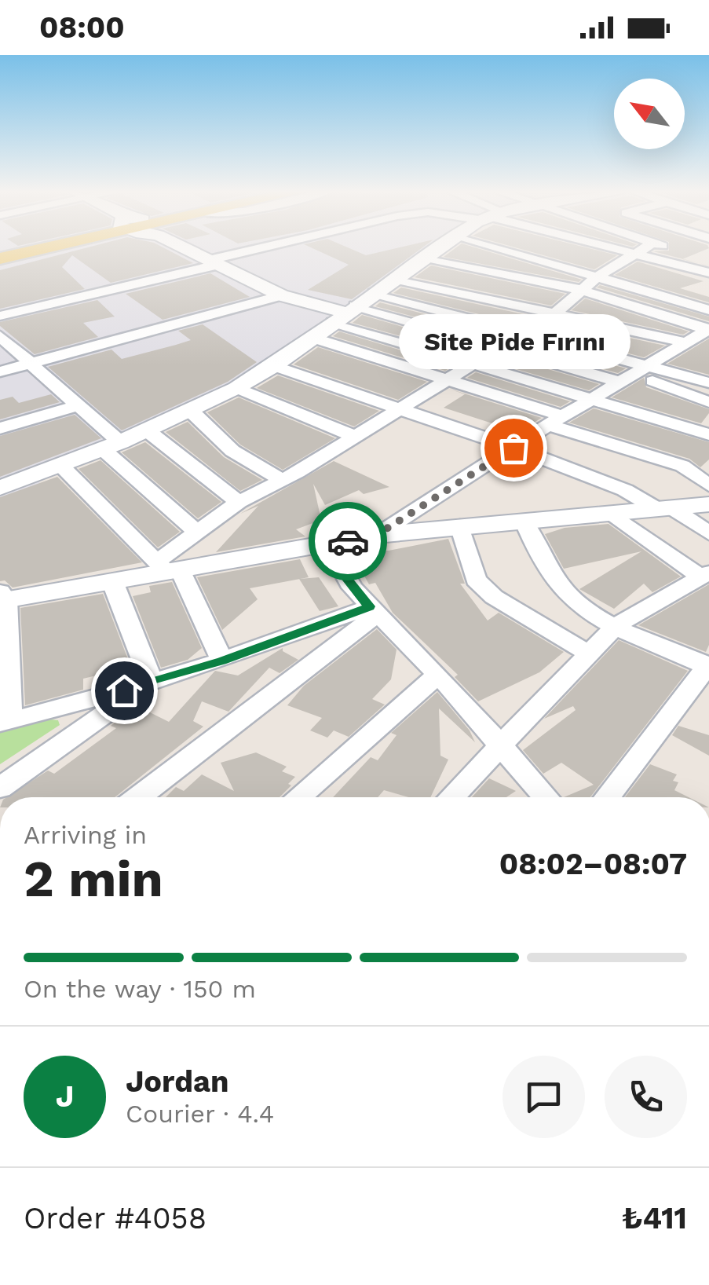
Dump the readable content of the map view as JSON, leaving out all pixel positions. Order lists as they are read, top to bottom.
{
  "places": ["Site Pide Fırını"],
  "north": "top left",
  "page": {
    "status": "08:00",
    "bubble": "Site Pide Fırını",
    "heading": ["2 min", "Arriving in", "08:02–08:07"],
    "panel": [
      "Jordan",
      "Courier · 4.4",
      "Order #4058",
      "₺411"
    ],
    "bar": "On the way · 150 m",
    "round": "J"
  }
}
